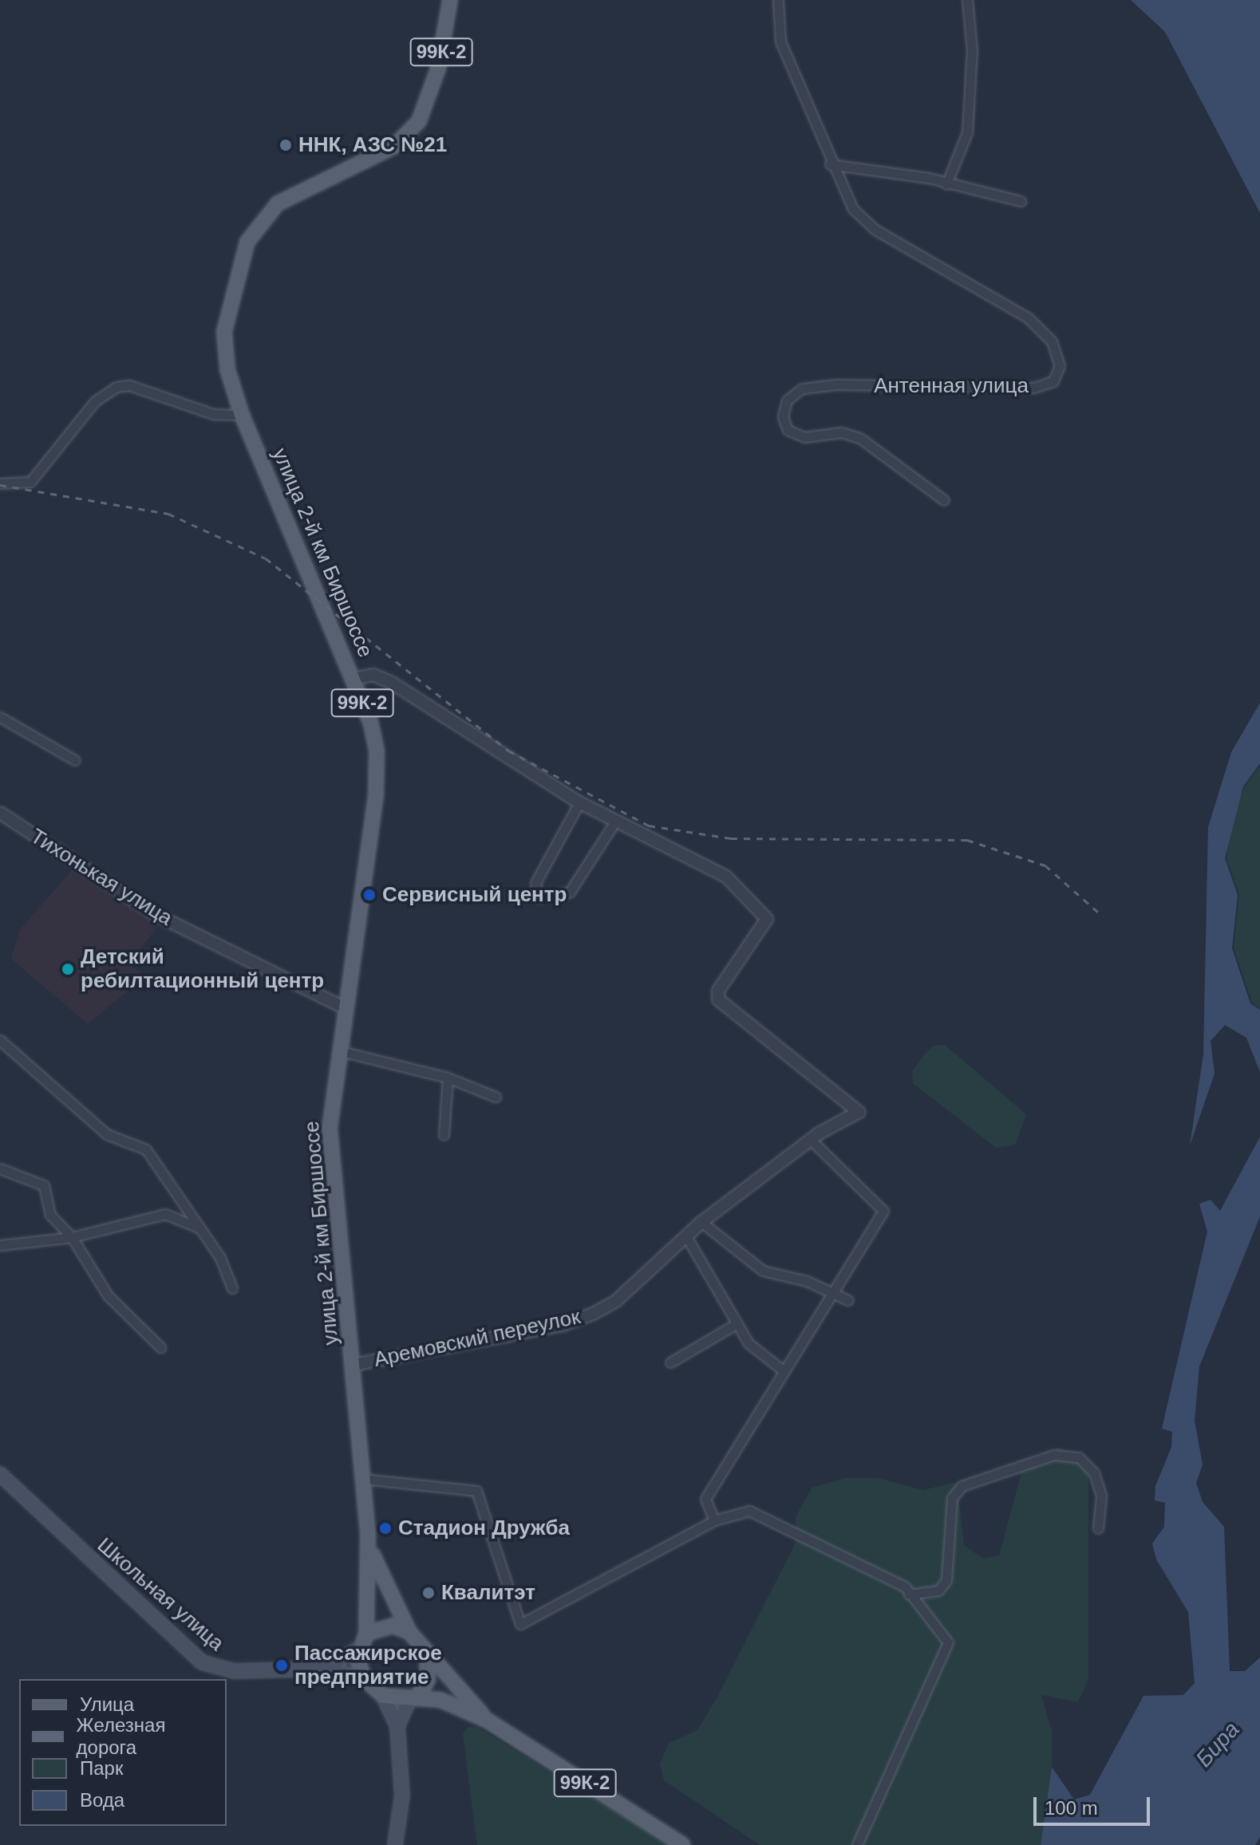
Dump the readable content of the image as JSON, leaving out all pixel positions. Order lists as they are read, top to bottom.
{
  "streets": {
    "main road": ["99К-2", "улица 2-й км Биршоссе", "Школьная улица"],
    "street": ["Антенная улица", "Тихонькая улица", "Аремовский переулок"]
  },
  "crossings": [
    ["99К-2", "улица 2-й км Биршоссе"],
    ["улица 2-й км Биршоссе", "Тихонькая улица"],
    ["улица 2-й км Биршоссе", "Аремовский переулок"]
  ],
  "water": ["Бира"],
  "places": [
    "ННК, АЗС №21",
    "Сервисный центр",
    "Детский ребилтационный центр",
    "Стадион Дружба",
    "Квалитэт",
    "Пассажирское предприятие"
  ],
  "legend": [
    "Улица",
    "Железная дорога",
    "Парк",
    "Вода"
  ],
  "scale_bar": "100 m"
}
